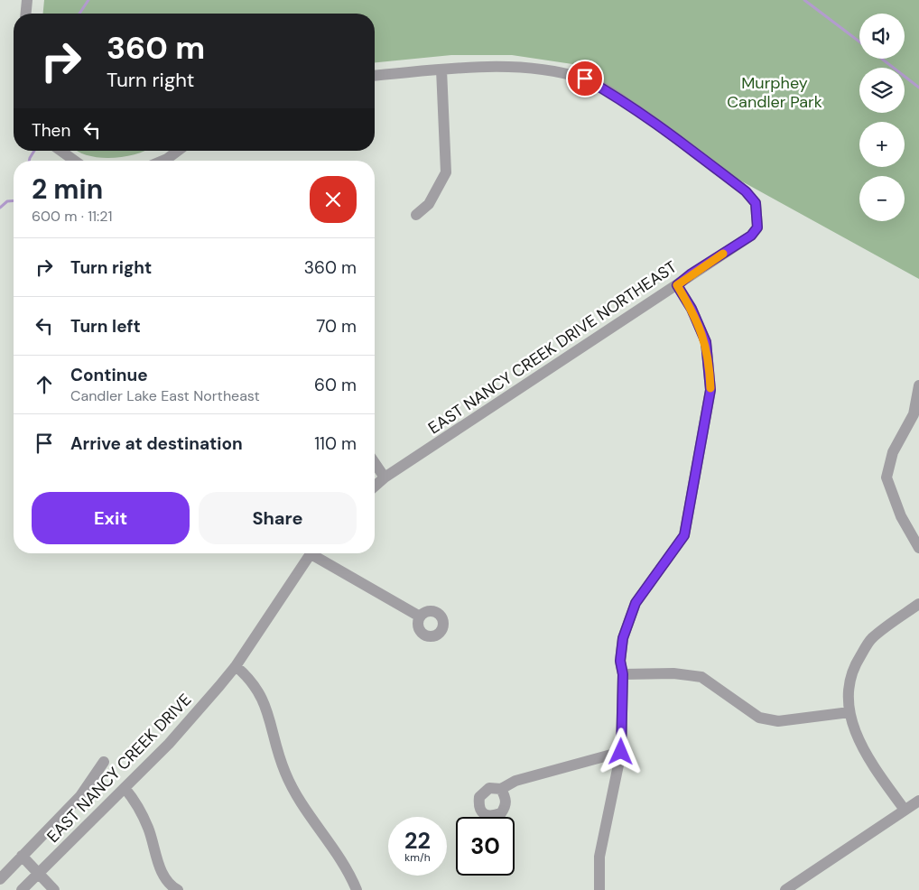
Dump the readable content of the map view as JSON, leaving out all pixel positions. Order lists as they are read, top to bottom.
{
  "streets": {
    "street": ["EAST NANCY CREEK DRIVE NORTHEAST", "EAST NANCY CREEK DRIVE"]
  },
  "parks": ["Murphey Candler Park"],
  "page": {
    "map_buttons": ["+", "−"],
    "turn": ["360 m", "Turn right"],
    "then": "Then",
    "heading": ["2 min", "600 m · 11:21"],
    "list": [
      {
        "name": "Turn right",
        "value": "360 m"
      },
      {
        "name": "Turn left",
        "value": "70 m"
      },
      {
        "name": "Continue",
        "note": "Candler Lake East Northeast",
        "value": "60 m"
      },
      {
        "name": "Arrive at destination",
        "value": "110 m"
      }
    ],
    "buttons": ["Exit", "Share"],
    "speed": "22 km/h",
    "limit": "30"
  }
}
